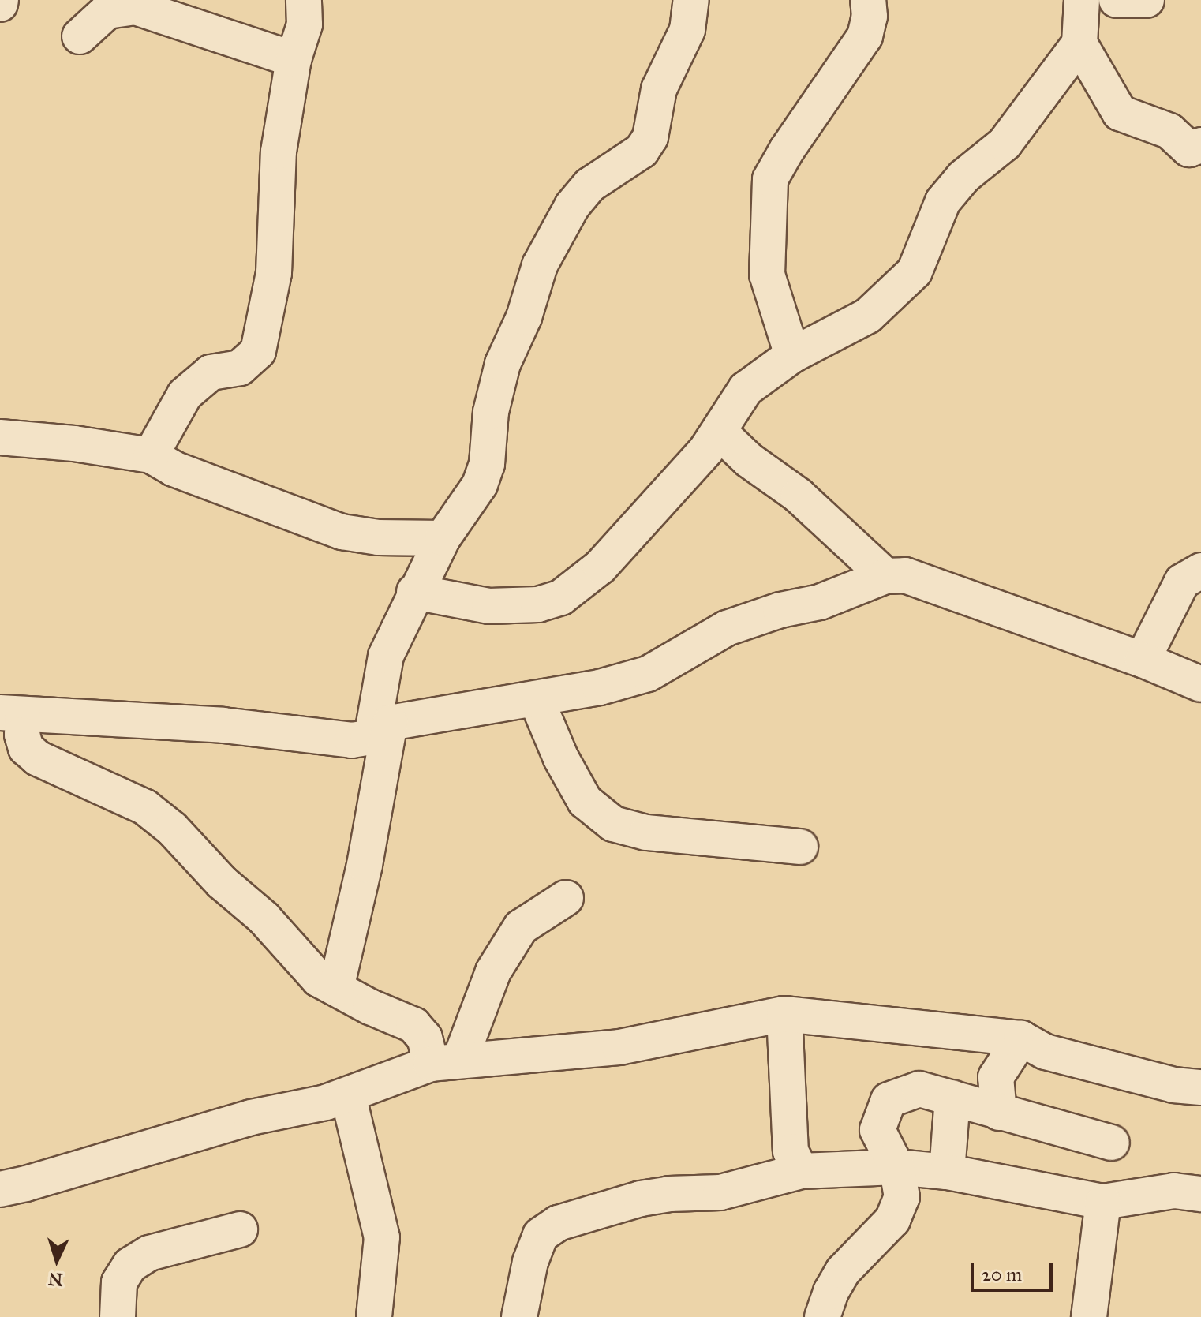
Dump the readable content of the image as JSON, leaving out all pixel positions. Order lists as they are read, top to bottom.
{
  "scale_bar": "20 m",
  "north": "bottom"
}
